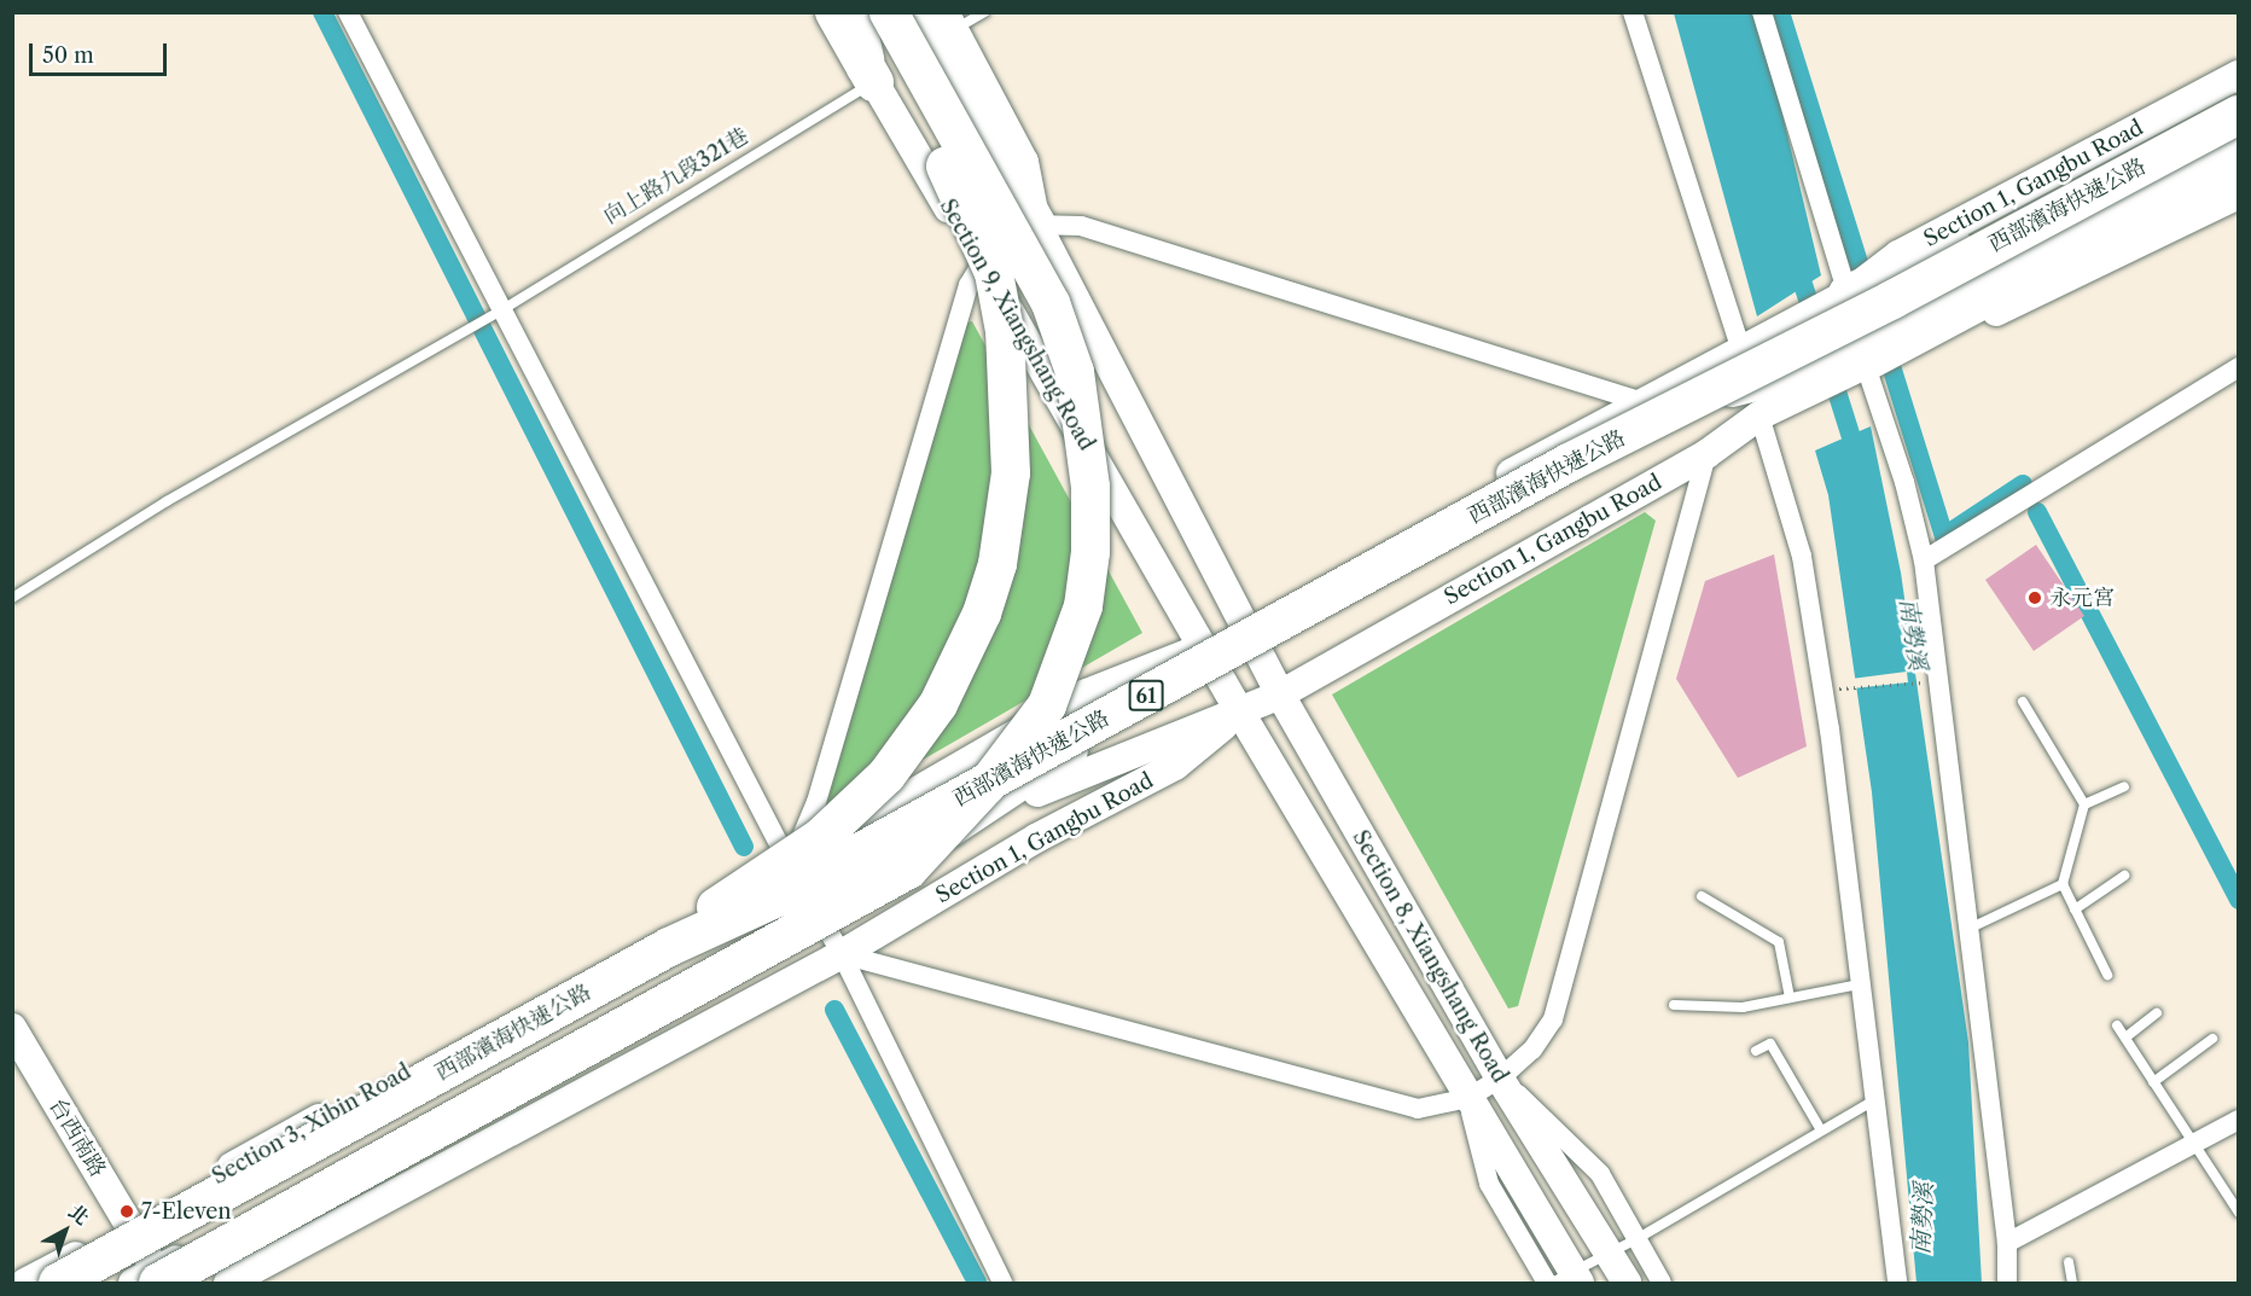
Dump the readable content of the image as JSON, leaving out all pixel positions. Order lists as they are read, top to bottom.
{
  "streets": {
    "highway": ["西部濱海快速公路", "61"],
    "street": [
      "Section 1, Gangbu Road",
      "Section 9, Xiangshang Road",
      "Section 8, Xiangshang Road",
      "Section 3, Xibin Road",
      "台西南路"
    ],
    "lane": ["向上路九段321巷"]
  },
  "crossings": [
    ["向上路九段321巷", "Section 9, Xiangshang Road"],
    ["Section 1, Gangbu Road", "Section 9, Xiangshang Road"],
    ["Section 1, Gangbu Road", "Section 8, Xiangshang Road"],
    ["Section 1, Gangbu Road", "Section 3, Xibin Road"],
    ["Section 9, Xiangshang Road", "Section 8, Xiangshang Road"],
    ["Section 3, Xibin Road", "台西南路"]
  ],
  "water": ["南勢溪"],
  "places": ["永元宮", "7-Eleven"],
  "scale_bar": "50 m",
  "north": "top right"
}
